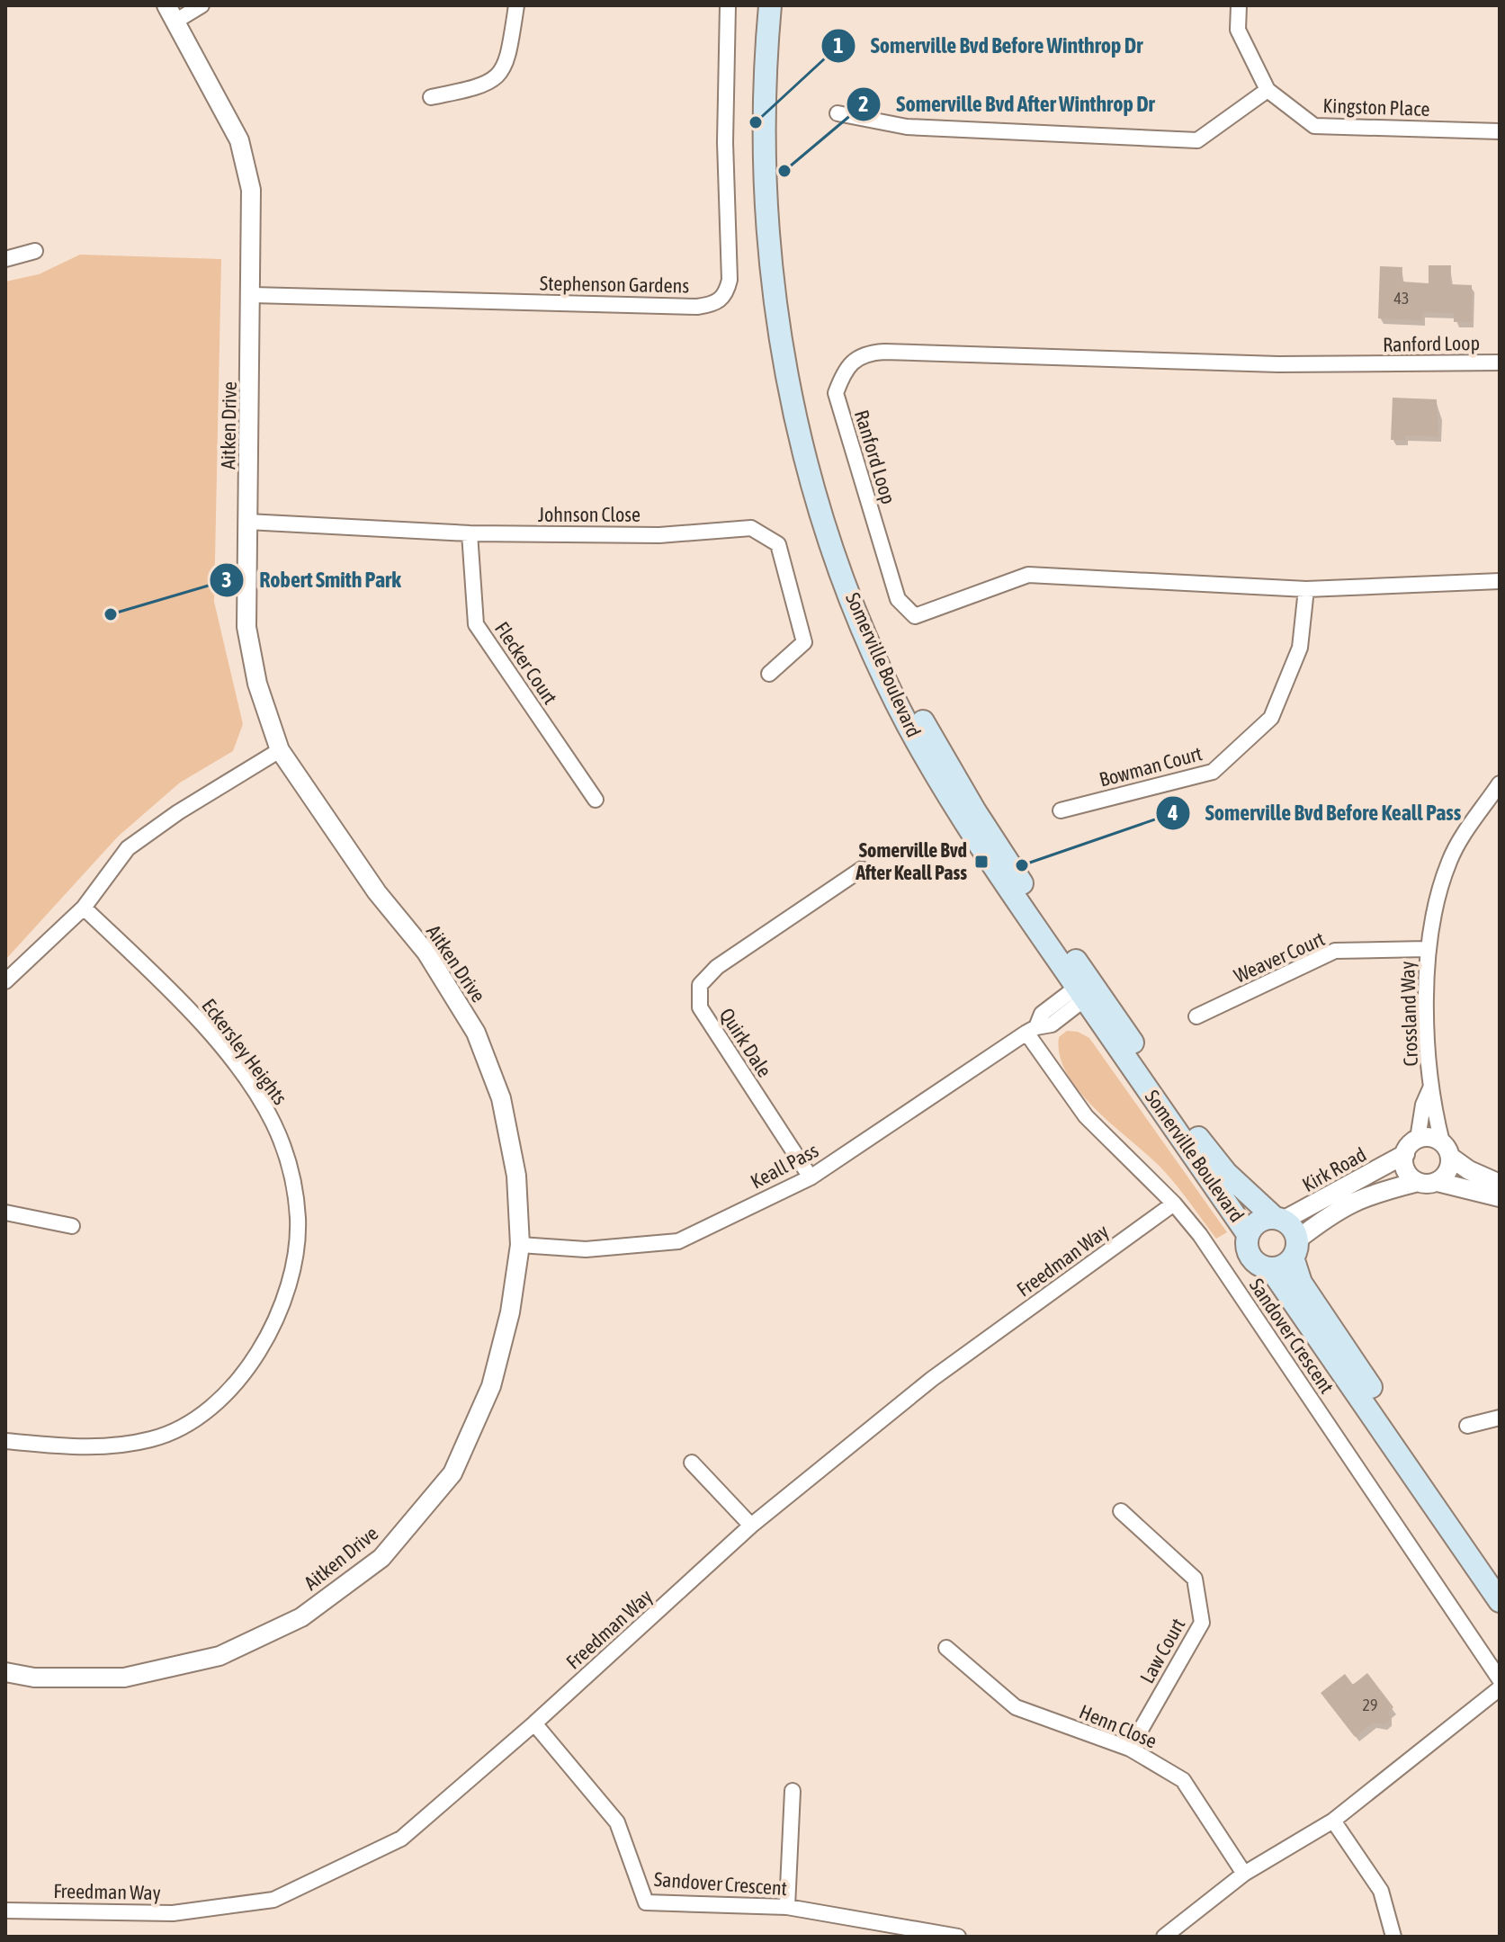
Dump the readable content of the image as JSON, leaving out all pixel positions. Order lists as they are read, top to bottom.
{
  "streets": {
    "main road": ["Somerville Boulevard"],
    "street": [
      "Kingston Place",
      "Stephenson Gardens",
      "Ranford Loop",
      "Aitken Drive",
      "Johnson Close",
      "Flecker Court",
      "Bowman Court",
      "Weaver Court",
      "Crossland Way",
      "Quirk Dale",
      "Eckersley Heights",
      "Keall Pass",
      "Kirk Road",
      "Freedman Way",
      "Sandover Crescent",
      "Law Court",
      "Henn Close"
    ]
  },
  "crossings": [
    ["Stephenson Gardens", "Aitken Drive"],
    ["Ranford Loop", "Bowman Court"],
    ["Aitken Drive", "Johnson Close"],
    ["Aitken Drive", "Keall Pass"],
    ["Johnson Close", "Flecker Court"],
    ["Somerville Boulevard", "Keall Pass"],
    ["Somerville Boulevard", "Kirk Road"],
    ["Weaver Court", "Crossland Way"],
    ["Crossland Way", "Kirk Road"],
    ["Quirk Dale", "Keall Pass"],
    ["Keall Pass", "Sandover Crescent"],
    ["Freedman Way", "Sandover Crescent"],
    ["Law Court", "Henn Close"]
  ],
  "places": {
    "other": [
      "Somerville Bvd Before Winthrop Dr",
      "Somerville Bvd After Winthrop Dr",
      "Robert Smith Park",
      "Somerville Bvd Before Keall Pass"
    ],
    "transit": ["Somerville Bvd After Keall Pass"]
  },
  "house_numbers": ["43", "29"]
}
